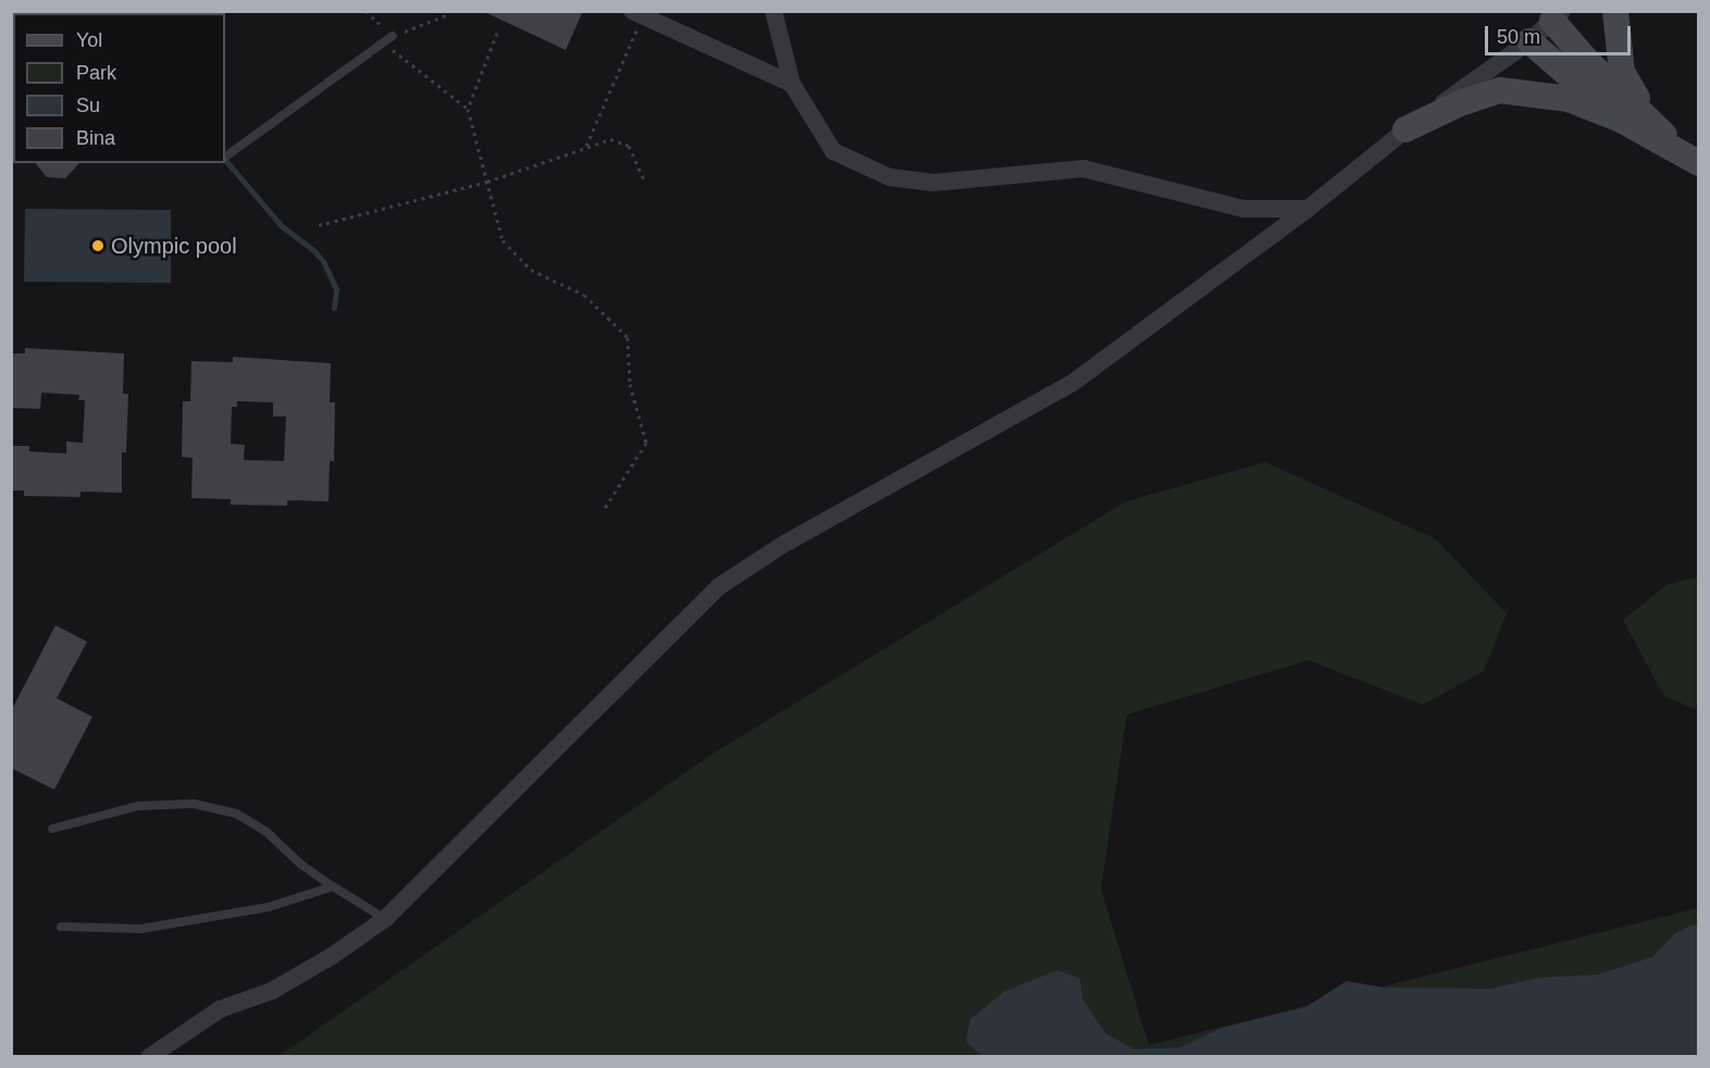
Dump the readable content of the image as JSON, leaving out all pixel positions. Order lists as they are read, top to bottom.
{
  "places": ["Olympic pool"],
  "legend": [
    "Yol",
    "Park",
    "Su",
    "Bina"
  ],
  "scale_bar": "50 m"
}
